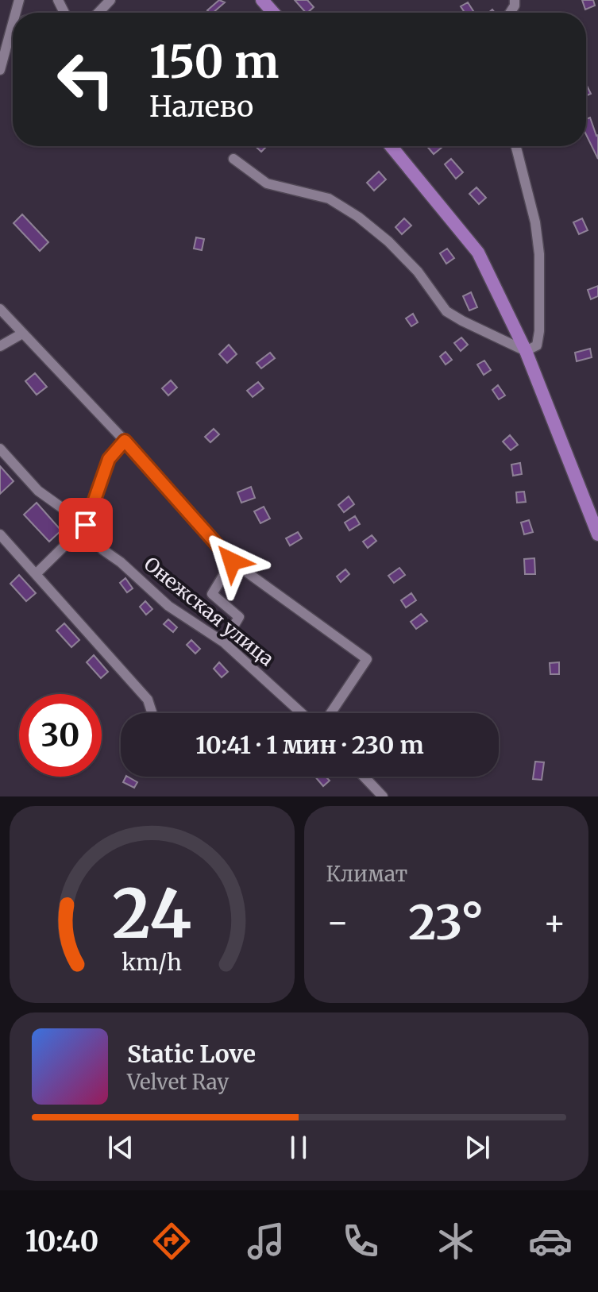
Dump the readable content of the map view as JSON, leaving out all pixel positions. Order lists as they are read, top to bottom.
{
  "streets": {
    "street": ["Онежская улица"]
  },
  "page": {
    "turn": ["150 m", "Налево"],
    "limit": "30",
    "trip": "10:41 · 1 мин · 230 m",
    "tile": "Климат",
    "heat": ["−", "23°", "+"],
    "song": ["Static Love", "Velvet Ray"],
    "tabs": "10:40",
    "gauge": ["24", "km/h"]
  }
}
